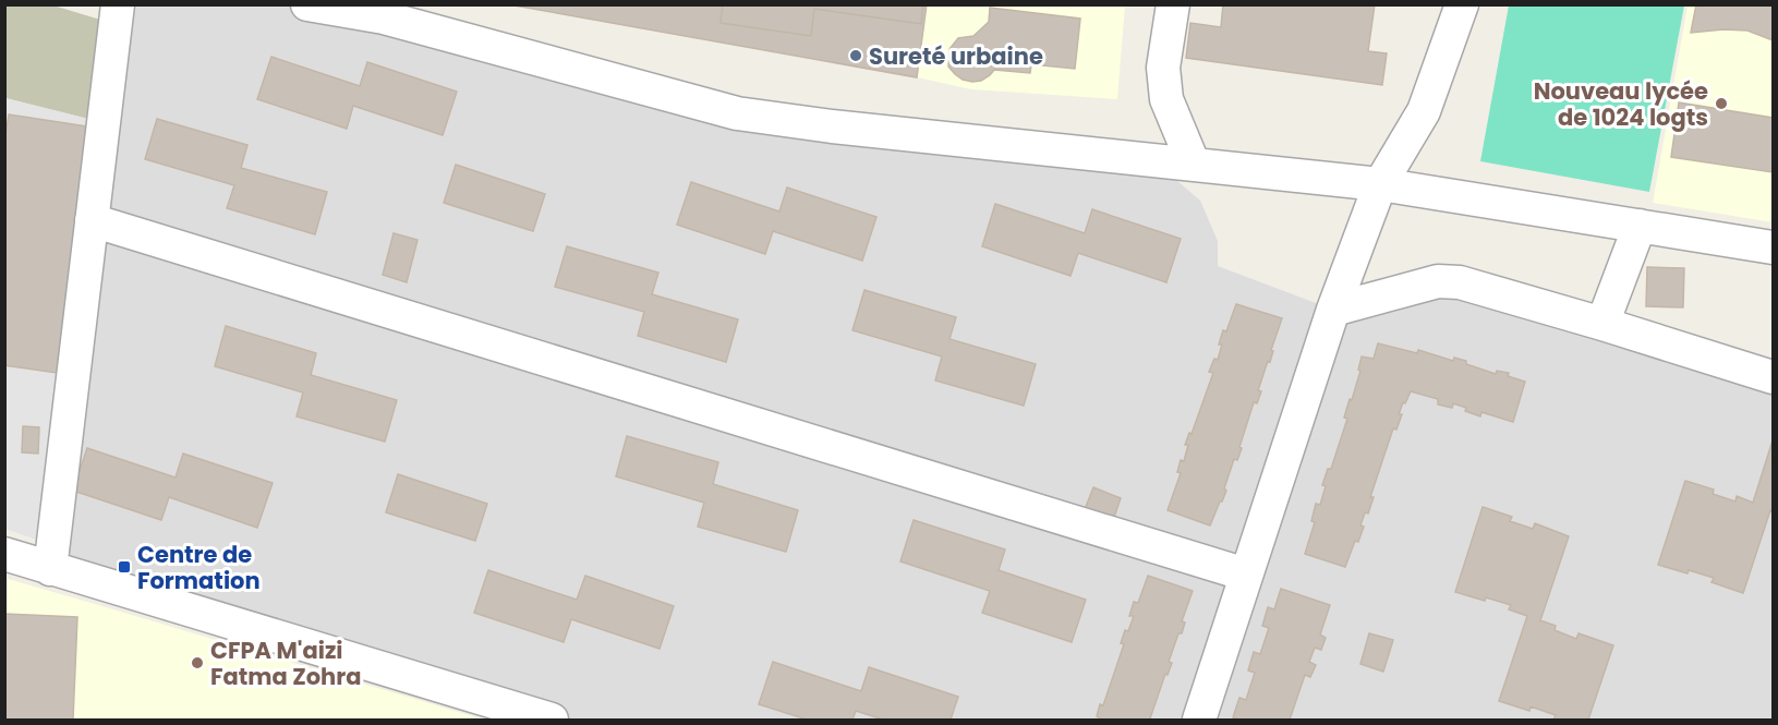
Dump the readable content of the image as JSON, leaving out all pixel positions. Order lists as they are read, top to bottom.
{
  "places": {
    "other": ["Sureté urbaine", "Nouveau lycée de 1024 logts", "CFPA M'aizi Fatma Zohra"],
    "transit": ["Centre de Formation"]
  }
}
